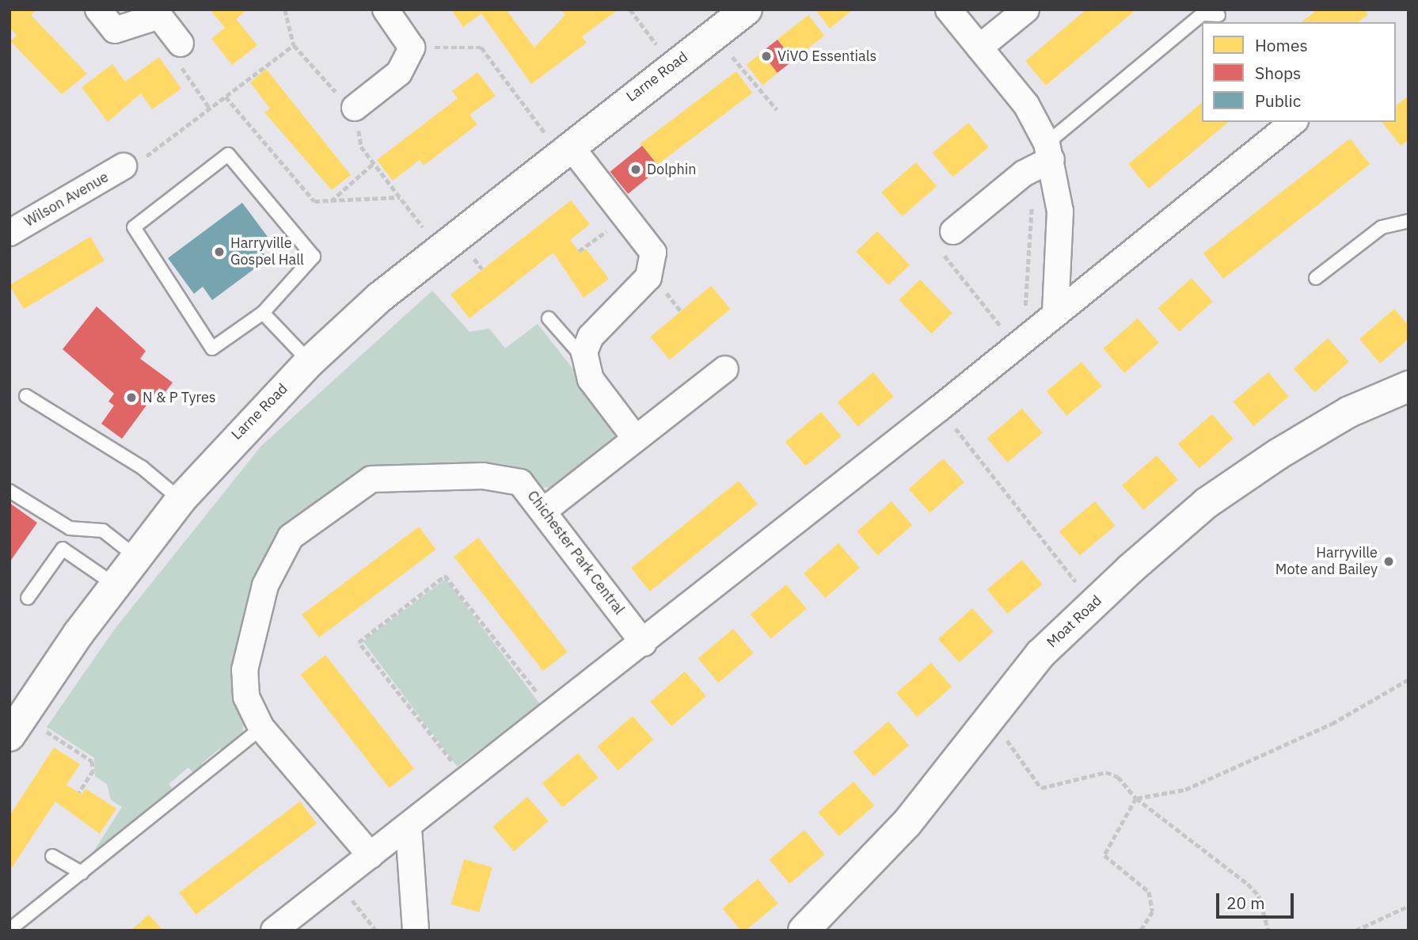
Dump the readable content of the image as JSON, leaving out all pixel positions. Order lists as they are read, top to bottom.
{
  "streets": {
    "street": [
      "Larne Road",
      "Wilson Avenue",
      "Chichester Park Central",
      "Moat Road"
    ]
  },
  "places": [
    "ViVO Essentials",
    "Dolphin",
    "Harryville Gospel Hall",
    "N & P Tyres",
    "Harryville Mote and Bailey"
  ],
  "legend": ["Homes", "Shops", "Public"],
  "scale_bar": "20 m"
}
